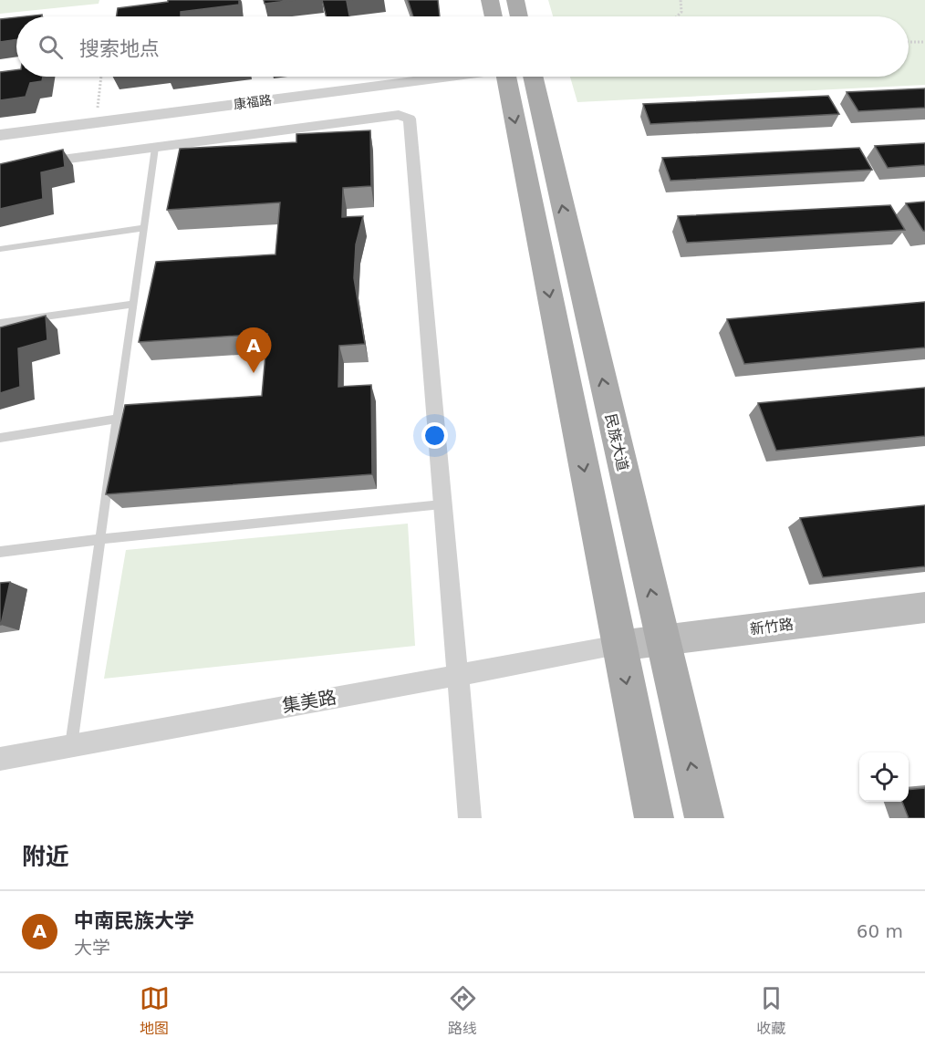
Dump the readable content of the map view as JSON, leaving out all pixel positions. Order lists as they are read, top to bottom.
{
  "streets": {
    "main road": ["民族大道", "新竹路"],
    "street": ["康福路", "集美路"]
  },
  "crossings": [
    ["民族大道", "新竹路"],
    ["新竹路", "集美路"]
  ],
  "page": {
    "search": "搜索地点",
    "pins": "A",
    "heading": "附近",
    "list": [
      {
        "mark": "A",
        "name": "中南民族大学",
        "note": "大学",
        "value": "60 m"
      }
    ],
    "nav": ["地图", "路线", "收藏"]
  }
}
